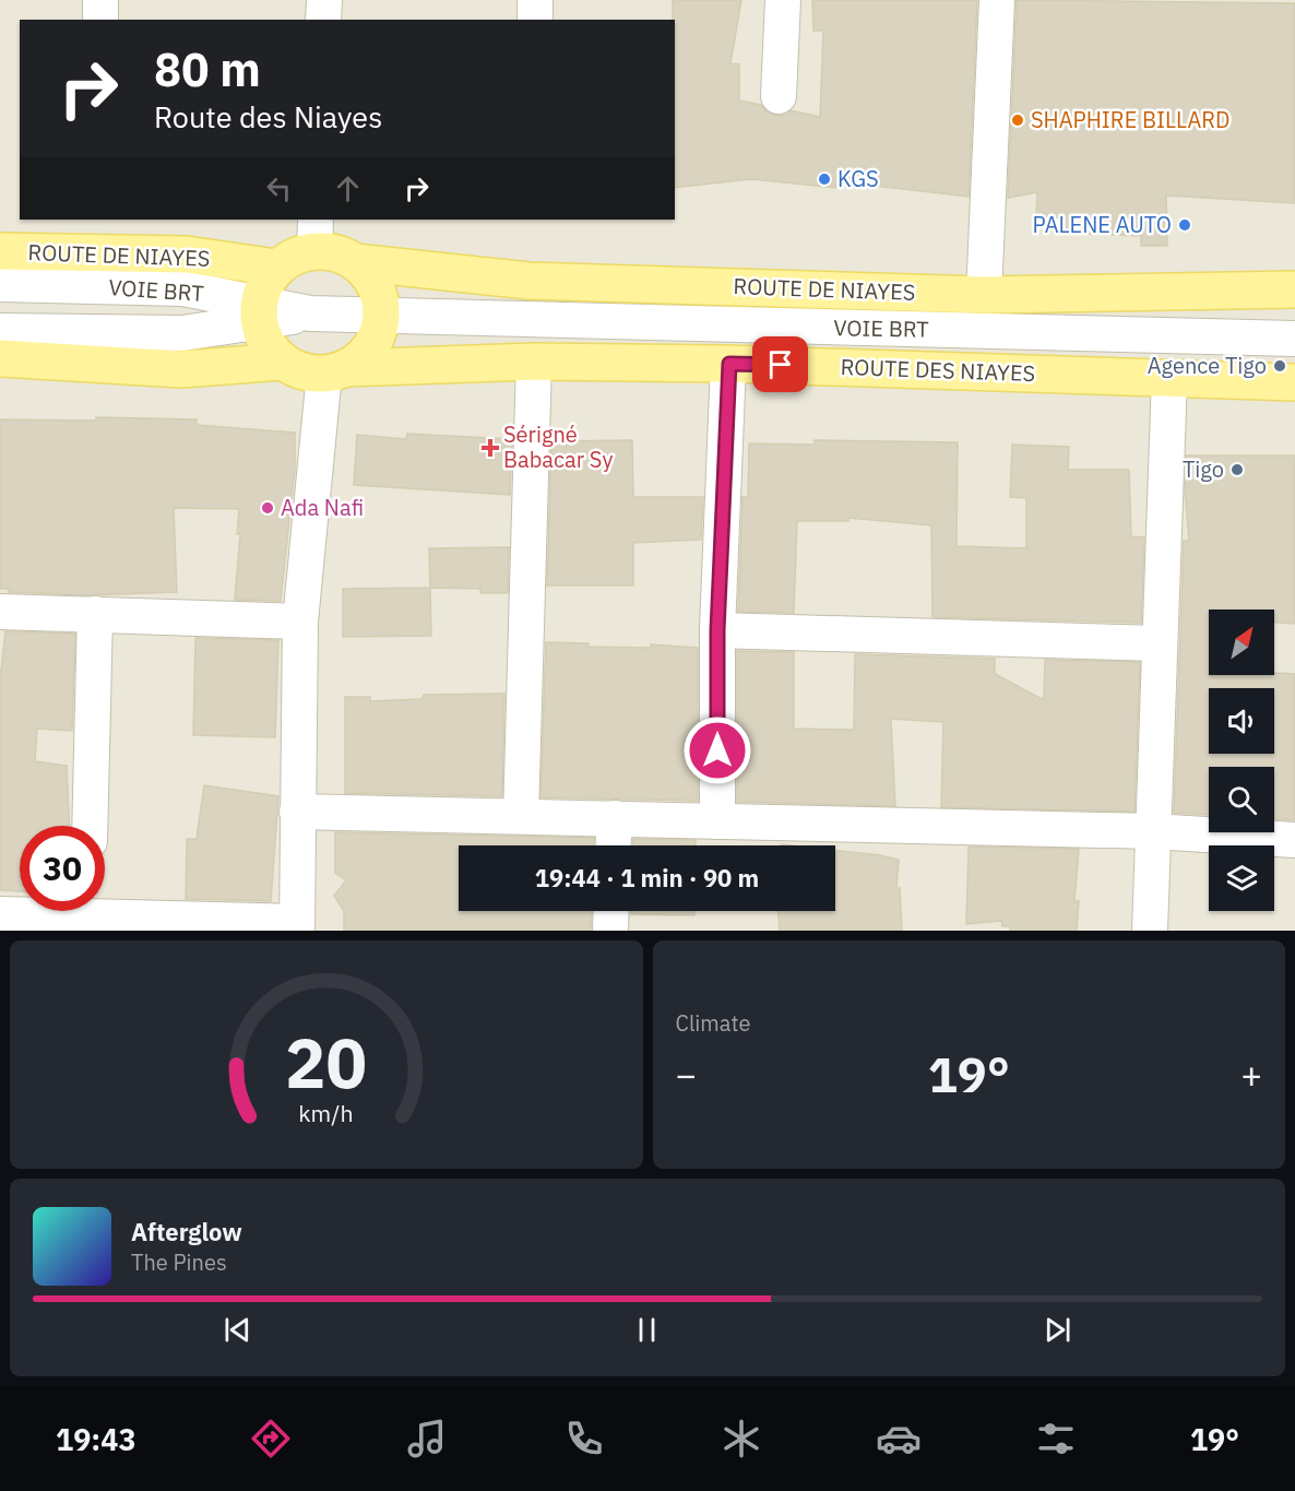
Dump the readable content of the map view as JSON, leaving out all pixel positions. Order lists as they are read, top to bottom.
{
  "streets": {
    "main road": ["ROUTE DE NIAYES", "ROUTE DES NIAYES"],
    "street": ["VOIE BRT"]
  },
  "places": {
    "other": [
      "SHAPHIRE BILLARD",
      "KGS",
      "PALENE AUTO",
      "Agence Tigo",
      "Tigo",
      "Ada Nafi"
    ],
    "health": ["Sérigné Babacar Sy"]
  },
  "north": "top right",
  "page": {
    "turn": ["80 m", "Route des Niayes"],
    "limit": "30",
    "trip": "19:44 · 1 min · 90 m",
    "tile": "Climate",
    "heat": ["−", "19°", "+"],
    "song": ["Afterglow", "The Pines"],
    "tabs": ["19:43", "19°"],
    "gauge": ["20", "km/h"]
  }
}
